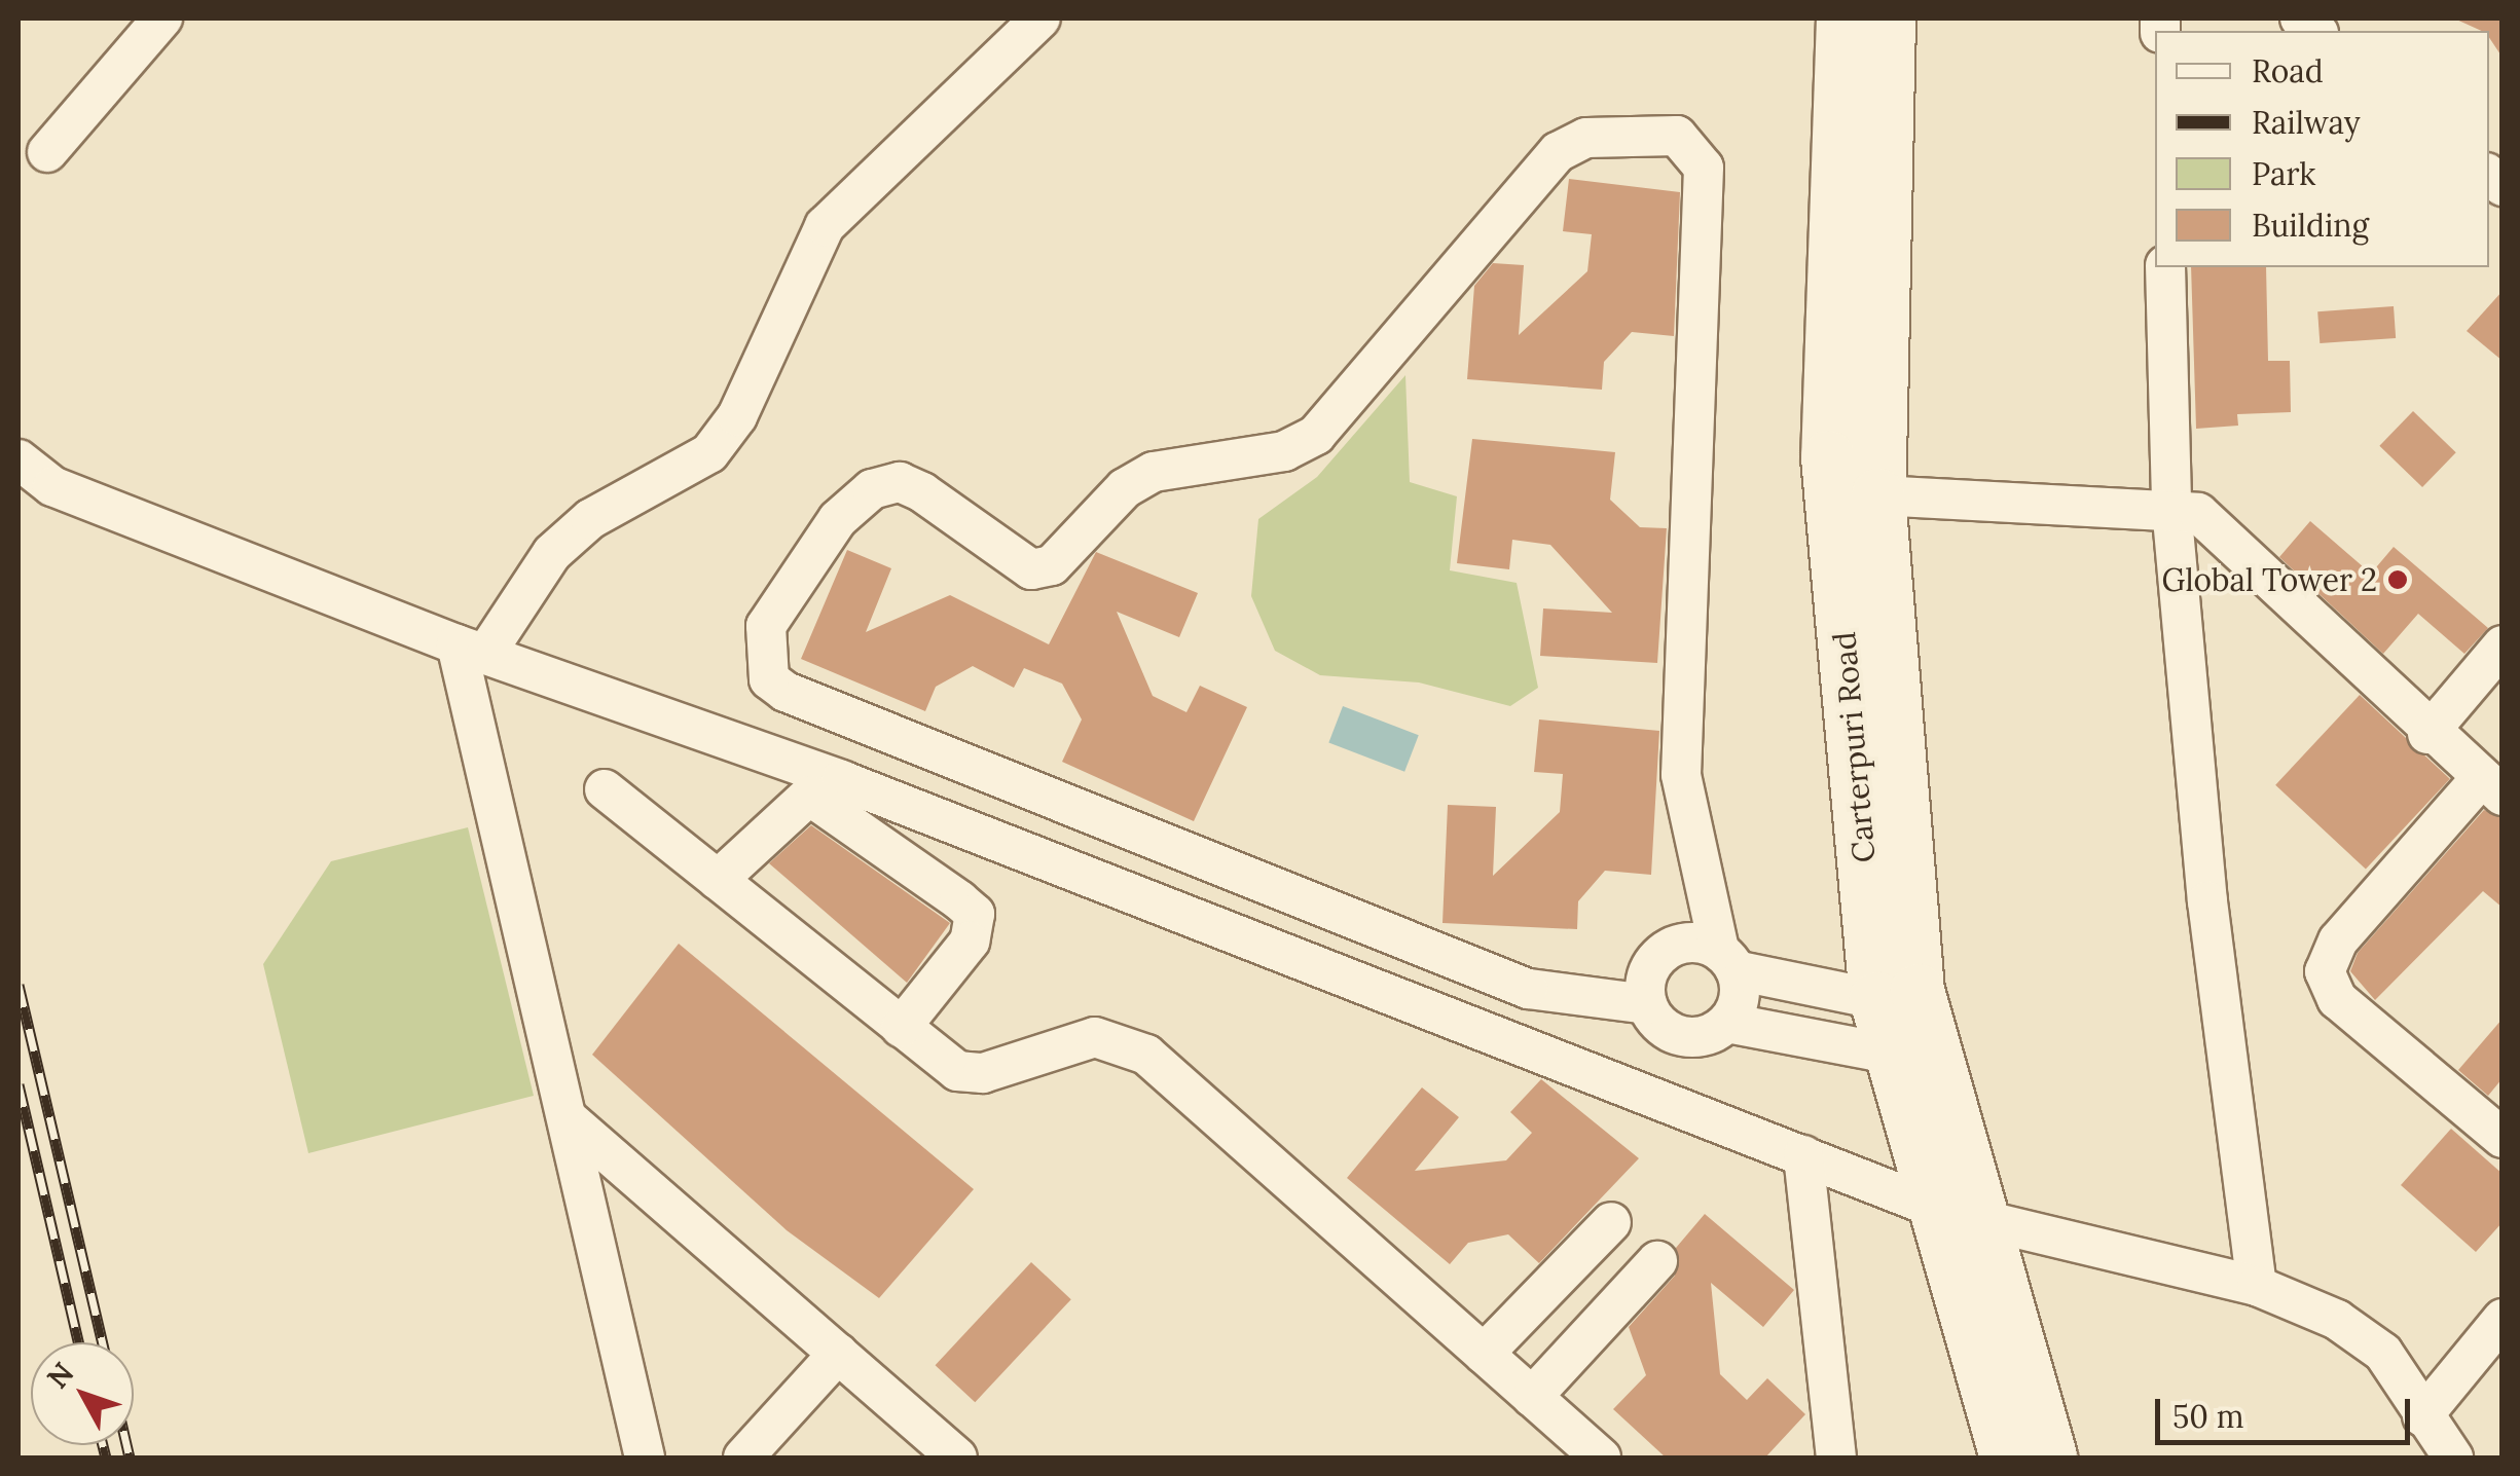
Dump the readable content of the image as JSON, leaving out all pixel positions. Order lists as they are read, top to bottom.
{
  "streets": {
    "main road": ["Carterpuri Road"]
  },
  "places": ["Global Tower 2"],
  "legend": [
    "Road",
    "Railway",
    "Park",
    "Building"
  ],
  "scale_bar": "50 m",
  "north": "top left"
}
